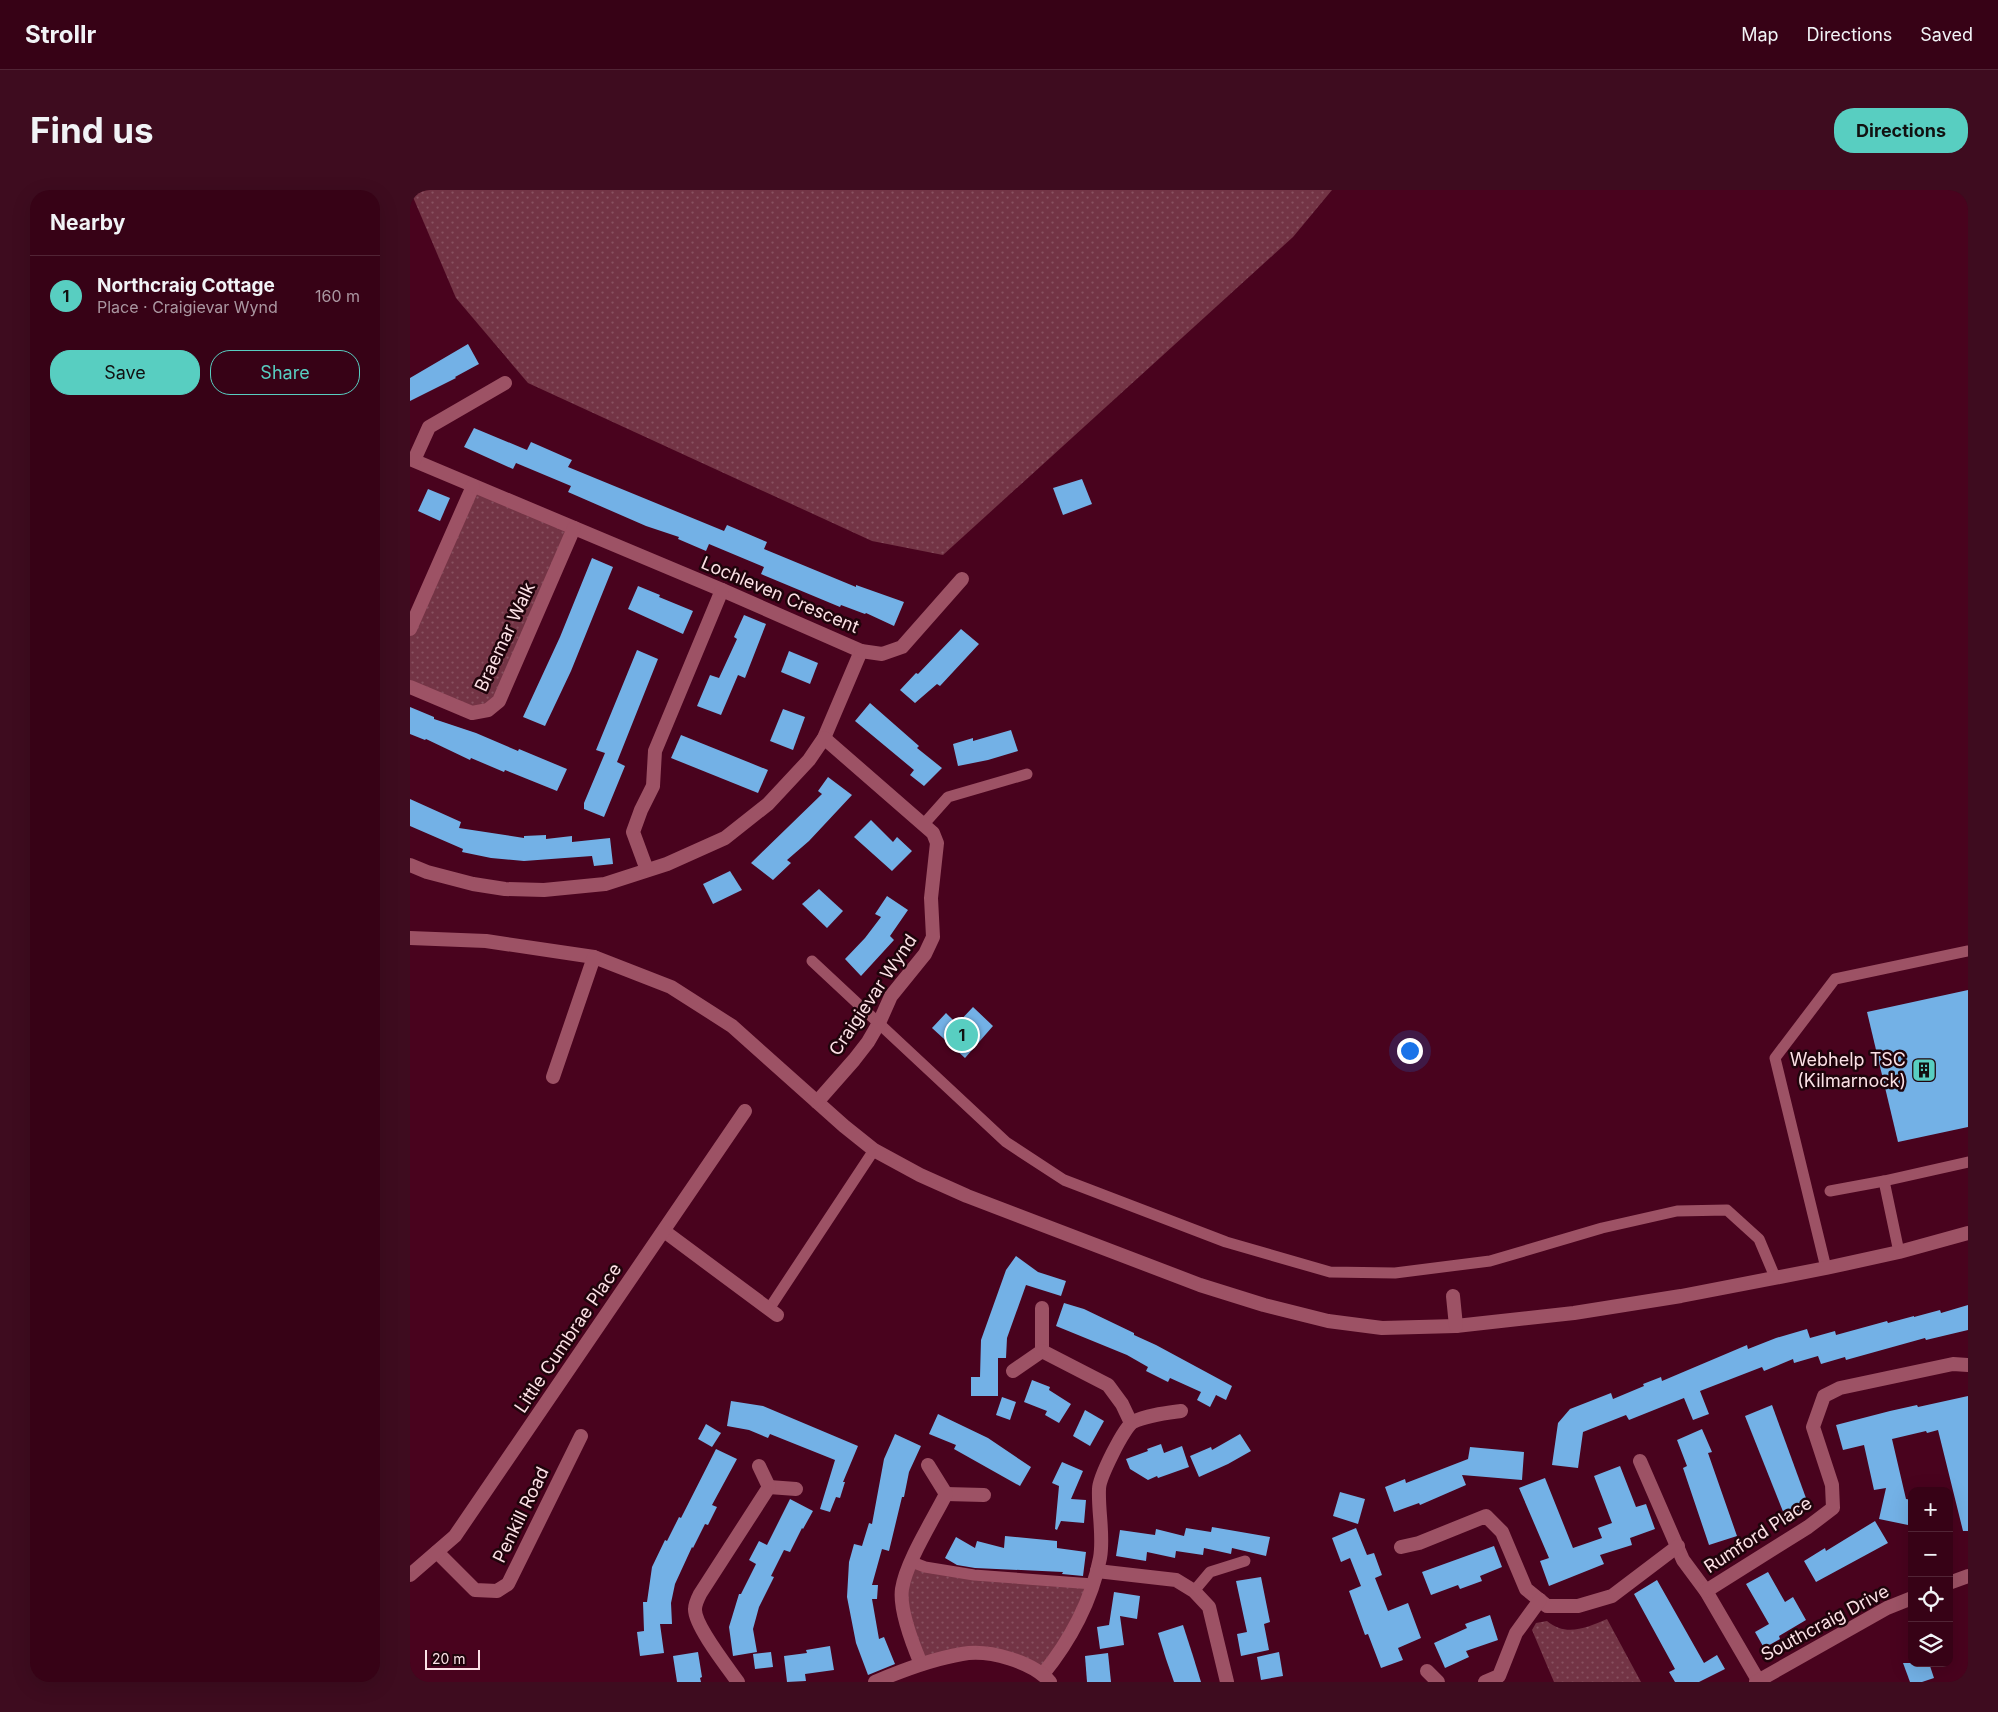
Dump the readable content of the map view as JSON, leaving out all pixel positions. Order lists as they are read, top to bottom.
{
  "streets": {
    "street": [
      "Lochleven Crescent",
      "Braemar Walk",
      "Craigievar Wynd",
      "Little Cumbrae Place",
      "Penkill Road",
      "Rumford Place",
      "Southcraig Drive"
    ]
  },
  "crossings": [
    ["Lochleven Crescent", "Braemar Walk"],
    ["Lochleven Crescent", "Craigievar Wynd"],
    ["Little Cumbrae Place", "Penkill Road"]
  ],
  "places": {
    "building": ["Webhelp TSC (Kilmarnock)"]
  },
  "scale_bar": "20 m",
  "page": {
    "header": "Strollr",
    "nav": ["Map", "Directions", "Saved"],
    "buttons": [
      "Directions",
      ["Save", "Share"]
    ],
    "title": "Find us",
    "heading": "Nearby",
    "list": [
      {
        "mark": "1",
        "name": "Northcraig Cottage",
        "note": "Place · Craigievar Wynd",
        "value": "160 m"
      }
    ],
    "pins": "1",
    "map_buttons": ["+", "−"],
    "scale": "20 m"
  }
}
